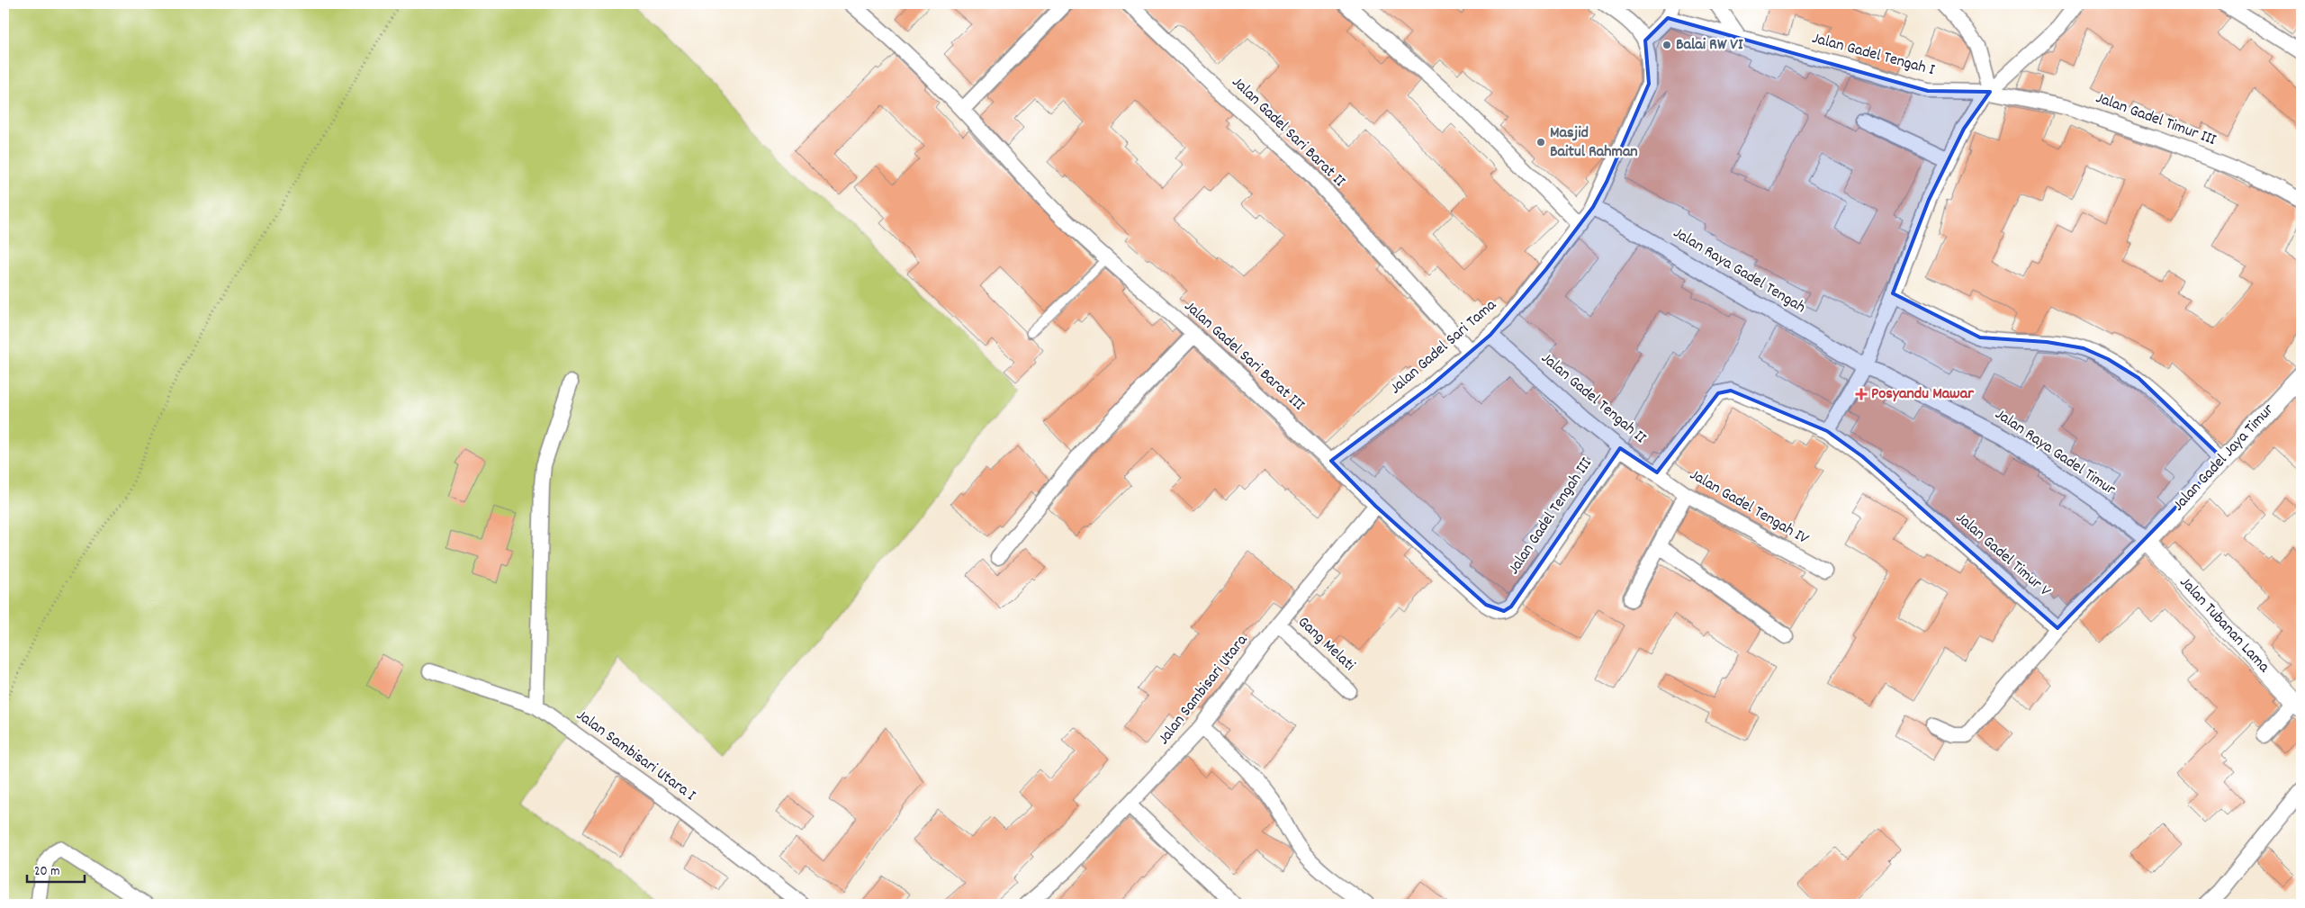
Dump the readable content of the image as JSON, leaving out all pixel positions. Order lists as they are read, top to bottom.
{
  "streets": {
    "street": [
      "Jalan Gadel Tengah I",
      "Jalan Gadel Timur III",
      "Jalan Gadel Sari Barat II",
      "Jalan Raya Gadel Tengah",
      "Jalan Gadel Sari Tama",
      "Jalan Gadel Sari Barat III",
      "Jalan Gadel Tengah II",
      "Jalan Raya Gadel Timur",
      "Jalan Gadel Jaya Timur",
      "Jalan Gadel Tengah IV",
      "Jalan Gadel Tengah III",
      "Jalan Gadel Timur V",
      "Jalan Tubanan Lama",
      "Gang Melati",
      "Jalan Sambisari Utara",
      "Jalan Sambisari Utara I"
    ]
  },
  "crossings": [
    ["Jalan Gadel Tengah I", "Jalan Gadel Timur III"],
    ["Jalan Gadel Sari Barat II", "Jalan Gadel Sari Tama"],
    ["Jalan Raya Gadel Tengah", "Jalan Gadel Sari Tama"],
    ["Jalan Raya Gadel Tengah", "Jalan Raya Gadel Timur"],
    ["Jalan Gadel Sari Tama", "Jalan Gadel Sari Barat III"],
    ["Jalan Gadel Sari Tama", "Jalan Gadel Tengah II"],
    ["Jalan Gadel Sari Barat III", "Jalan Gadel Tengah III"],
    ["Jalan Gadel Sari Barat III", "Jalan Sambisari Utara"],
    ["Jalan Gadel Tengah II", "Jalan Gadel Tengah IV"],
    ["Jalan Gadel Tengah II", "Jalan Gadel Tengah III"],
    ["Jalan Raya Gadel Timur", "Jalan Gadel Jaya Timur"],
    ["Jalan Raya Gadel Timur", "Jalan Tubanan Lama"],
    ["Jalan Gadel Jaya Timur", "Jalan Tubanan Lama"],
    ["Gang Melati", "Jalan Sambisari Utara"]
  ],
  "places": {
    "other": ["Balai RW VI", "Masjid Baitul Rahman"],
    "health": ["Posyandu Mawar"]
  },
  "scale_bar": "20 m"
}
